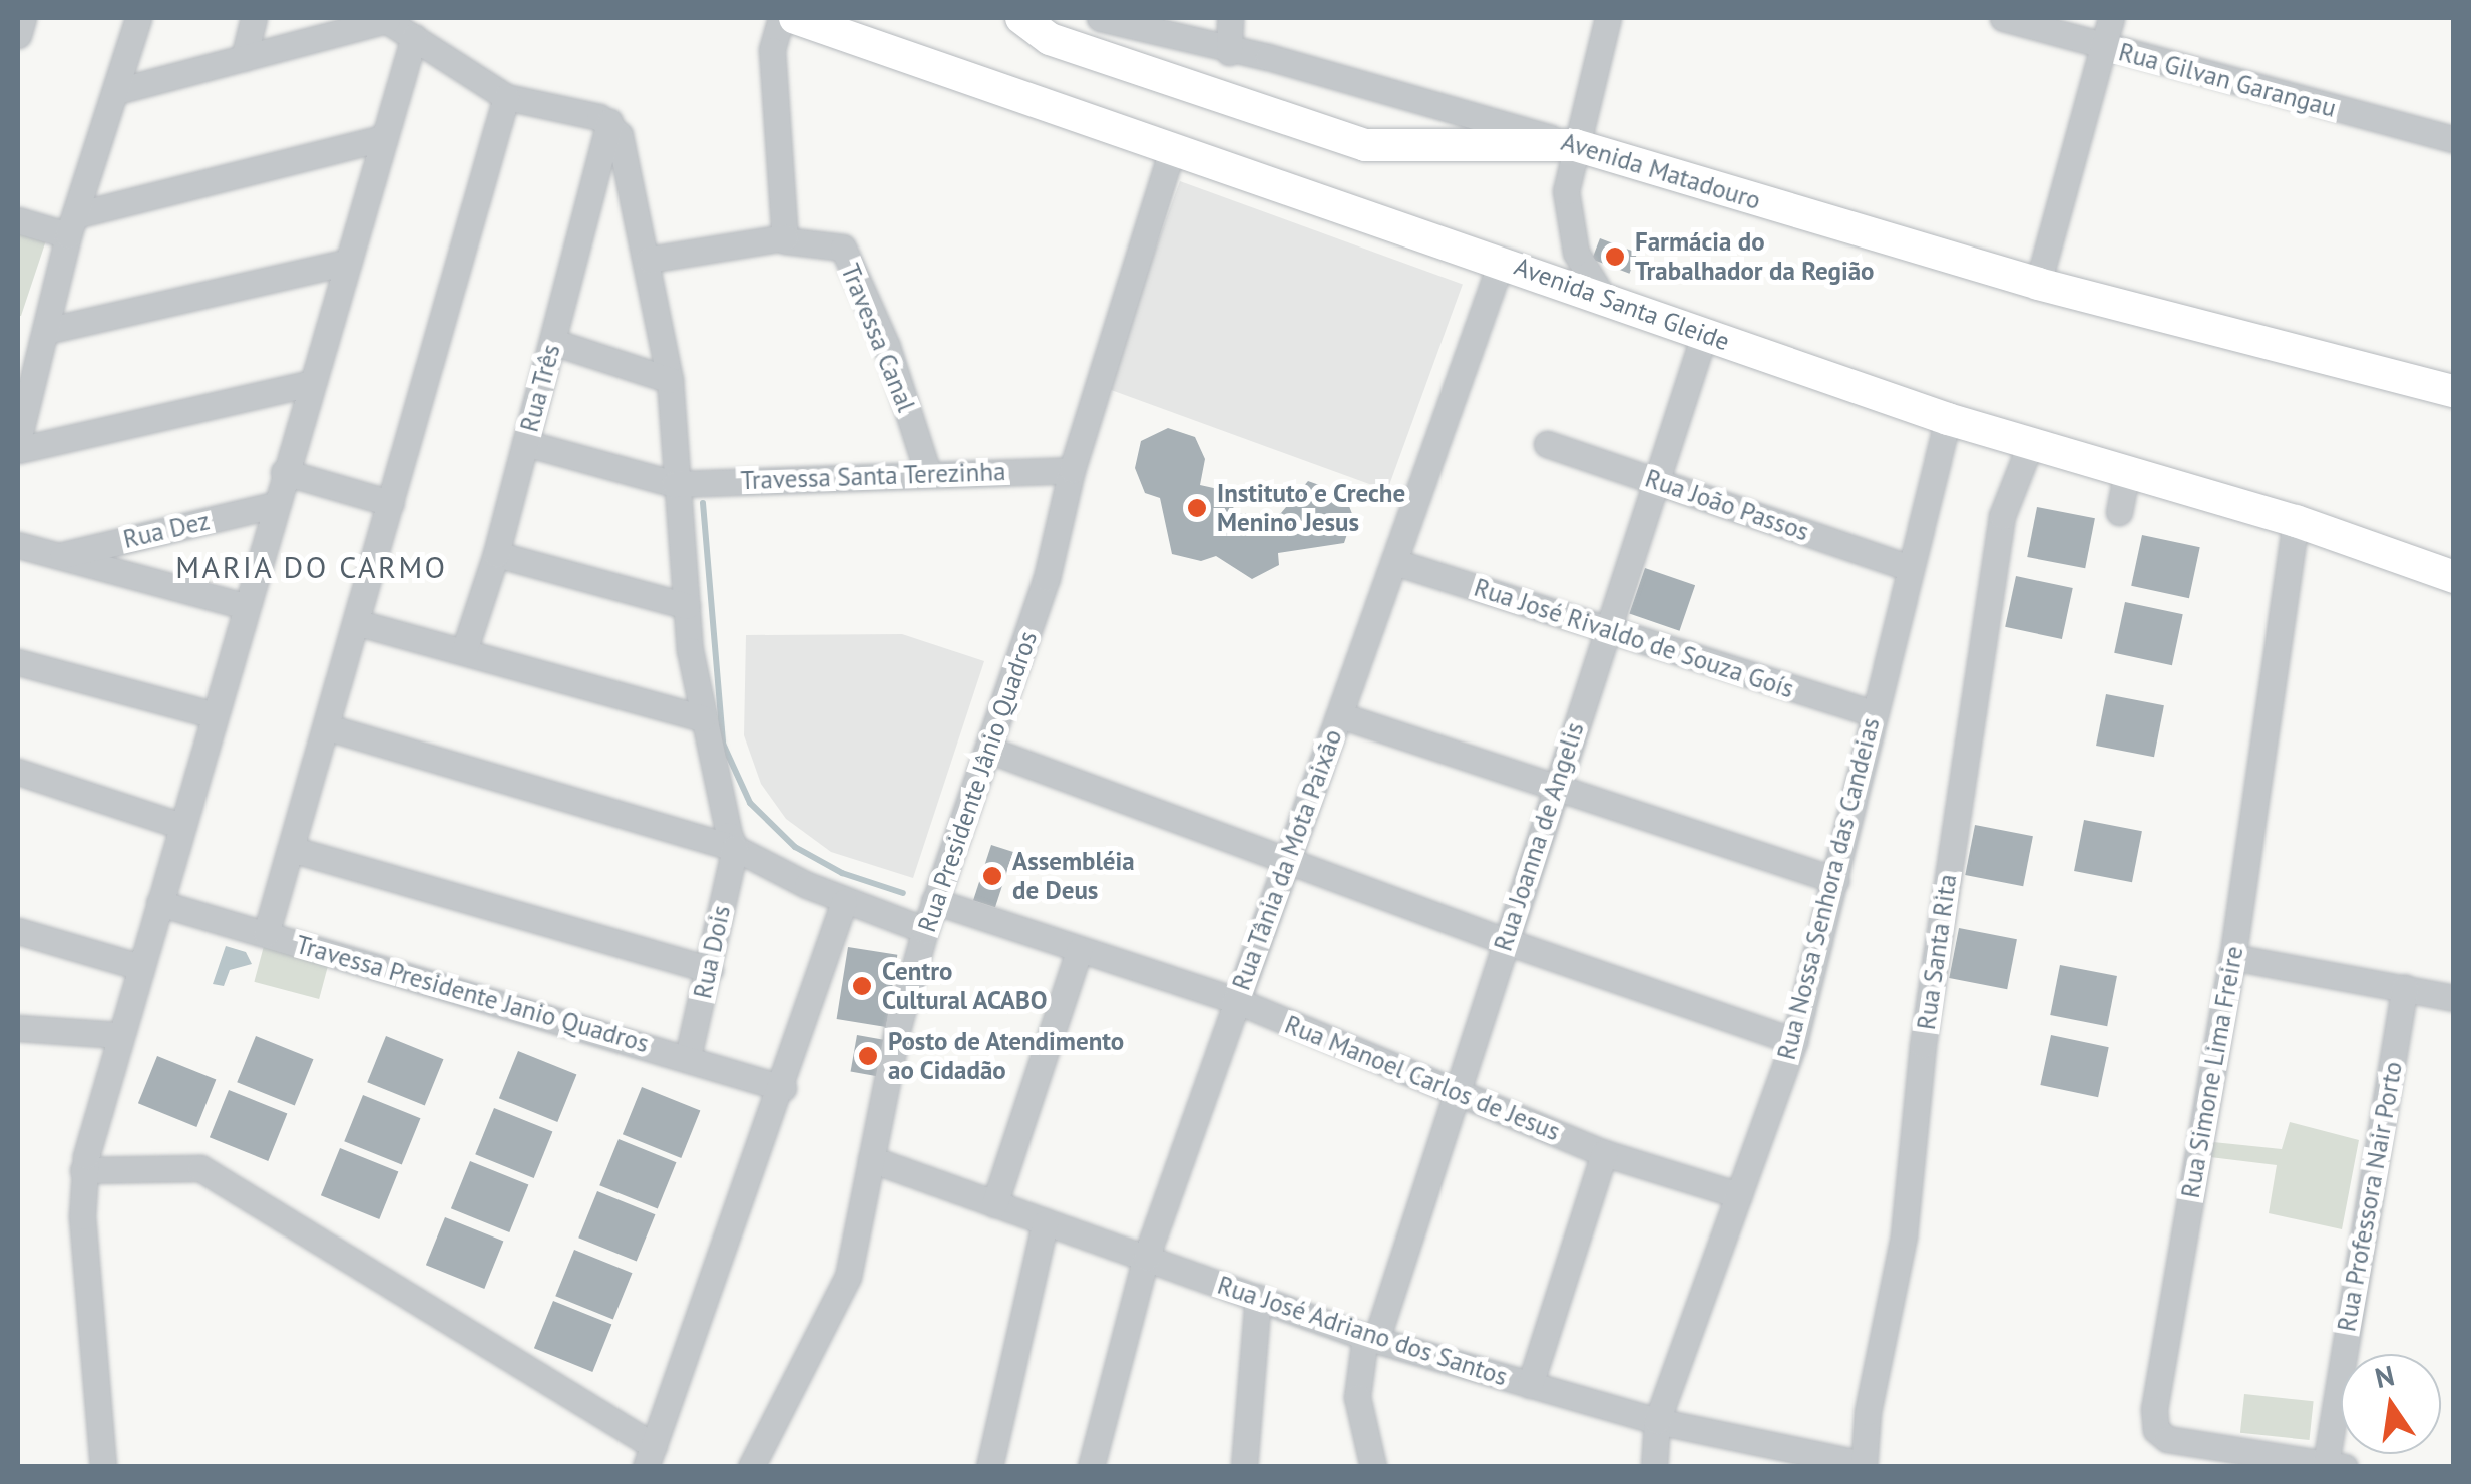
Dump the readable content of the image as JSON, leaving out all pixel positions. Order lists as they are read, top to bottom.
{
  "streets": {
    "main road": ["Avenida Matadouro", "Avenida Santa Gleide"],
    "street": [
      "Rua Gilvan Garangau",
      "Travessa Canal",
      "Rua Três",
      "Travessa Santa Terezinha",
      "Rua João Passos",
      "Rua Dez",
      "Rua José Rivaldo de Souza Goís",
      "Rua Presidente Jânio Quadros",
      "Rua Joanna de Angelis",
      "Rua Tânia da Mota Paixão",
      "Rua Nossa Senhora das Candeias",
      "Rua Dois",
      "Rua Santa Rita",
      "Travessa Presidente Janio Quadros",
      "Rua Simone Lima Freire",
      "Rua Manoel Carlos de Jesus",
      "Rua Professora Nair Porto",
      "Rua José Adriano dos Santos"
    ]
  },
  "crossings": [
    ["Avenida Santa Gleide", "Rua Presidente Jânio Quadros"],
    ["Avenida Santa Gleide", "Rua Joanna de Angelis"],
    ["Avenida Santa Gleide", "Rua Tânia da Mota Paixão"],
    ["Avenida Santa Gleide", "Rua Nossa Senhora das Candeias"],
    ["Avenida Santa Gleide", "Rua Santa Rita"],
    ["Avenida Santa Gleide", "Rua Simone Lima Freire"],
    ["Travessa Canal", "Travessa Santa Terezinha"],
    ["Rua Três", "Travessa Santa Terezinha"],
    ["Travessa Santa Terezinha", "Rua Presidente Jânio Quadros"],
    ["Rua João Passos", "Rua Joanna de Angelis"],
    ["Rua João Passos", "Rua Nossa Senhora das Candeias"],
    ["Rua José Rivaldo de Souza Goís", "Rua Joanna de Angelis"],
    ["Rua José Rivaldo de Souza Goís", "Rua Tânia da Mota Paixão"],
    ["Rua José Rivaldo de Souza Goís", "Rua Nossa Senhora das Candeias"],
    ["Rua Presidente Jânio Quadros", "Rua Manoel Carlos de Jesus"],
    ["Rua Presidente Jânio Quadros", "Rua José Adriano dos Santos"],
    ["Rua Joanna de Angelis", "Rua Manoel Carlos de Jesus"],
    ["Rua Joanna de Angelis", "Rua José Adriano dos Santos"],
    ["Rua Tânia da Mota Paixão", "Rua Manoel Carlos de Jesus"],
    ["Rua Tânia da Mota Paixão", "Rua José Adriano dos Santos"],
    ["Rua Nossa Senhora das Candeias", "Rua Manoel Carlos de Jesus"],
    ["Rua Nossa Senhora das Candeias", "Rua José Adriano dos Santos"],
    ["Rua Dois", "Travessa Presidente Janio Quadros"],
    ["Rua Santa Rita", "Rua José Adriano dos Santos"],
    ["Rua Simone Lima Freire", "Rua Professora Nair Porto"]
  ],
  "districts": ["MARIA DO CARMO"],
  "places": [
    "Farmácia do Trabalhador da Região",
    "Instituto e Creche Menino Jesus",
    "Assembléia de Deus",
    "Centro Cultural ACABO",
    "Posto de Atendimento ao Cidadão"
  ],
  "north": "top"
}
